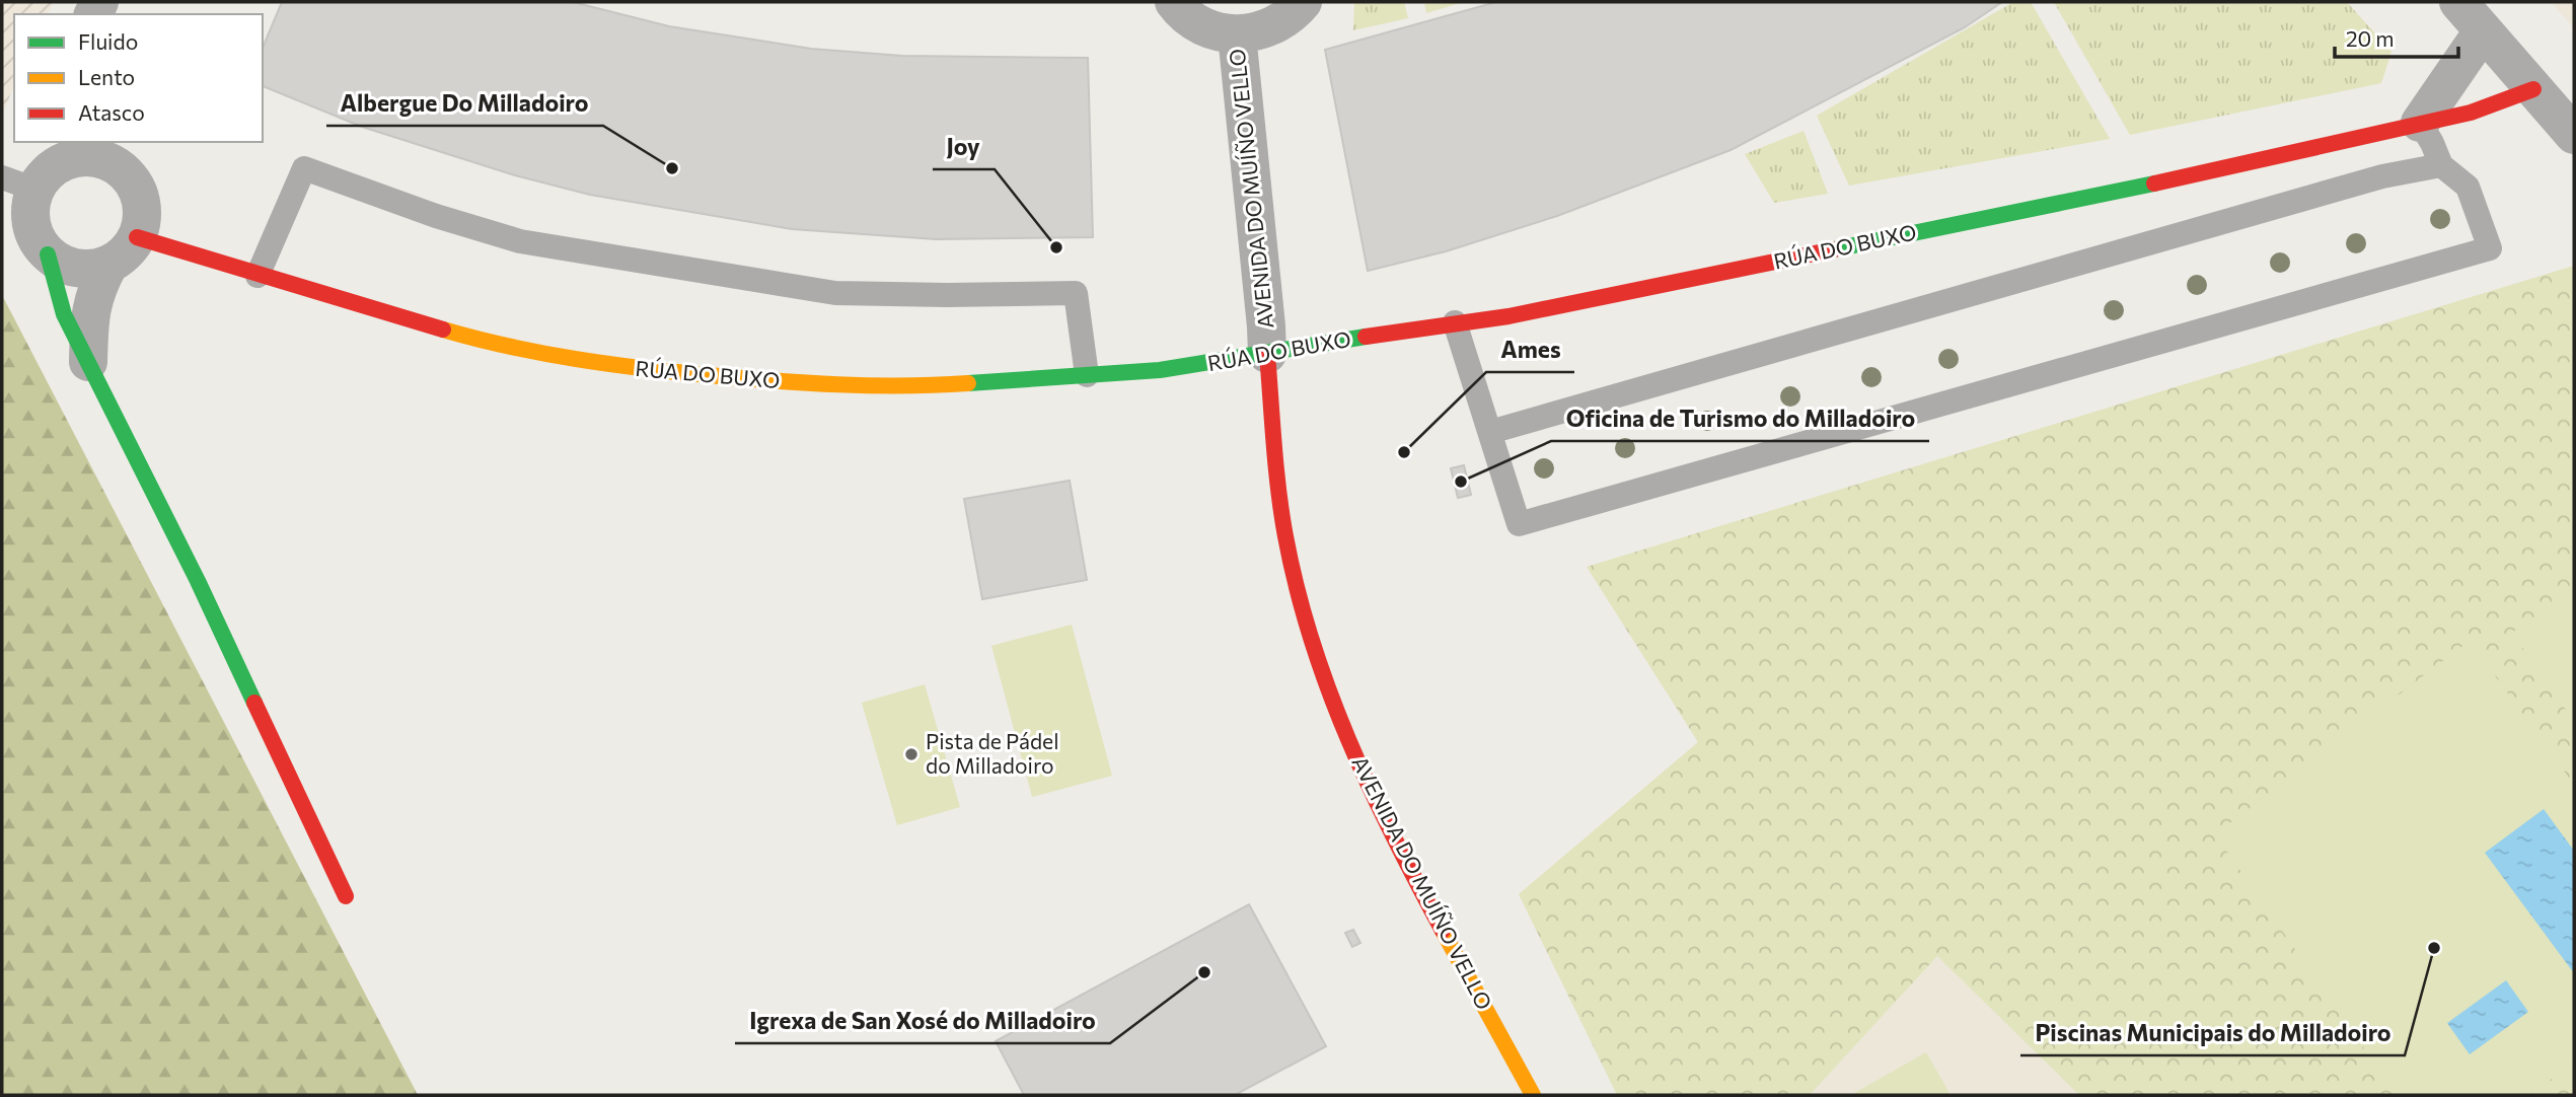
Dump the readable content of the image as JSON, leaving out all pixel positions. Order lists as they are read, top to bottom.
{
  "streets": {
    "street": ["AVENIDA DO MUÍÑO VELLO", "RÚA DO BUXO"]
  },
  "crossings": [
    ["AVENIDA DO MUÍÑO VELLO", "RÚA DO BUXO"]
  ],
  "places": [
    "Albergue Do Milladoiro",
    "Joy",
    "Ames",
    "Oficina de Turismo do Milladoiro",
    "Pista de Pádel do Milladoiro",
    "Piscinas Municipais do Milladoiro",
    "Igrexa de San Xosé do Milladoiro"
  ],
  "legend": ["Fluido", "Lento", "Atasco"],
  "scale_bar": "20 m"
}
